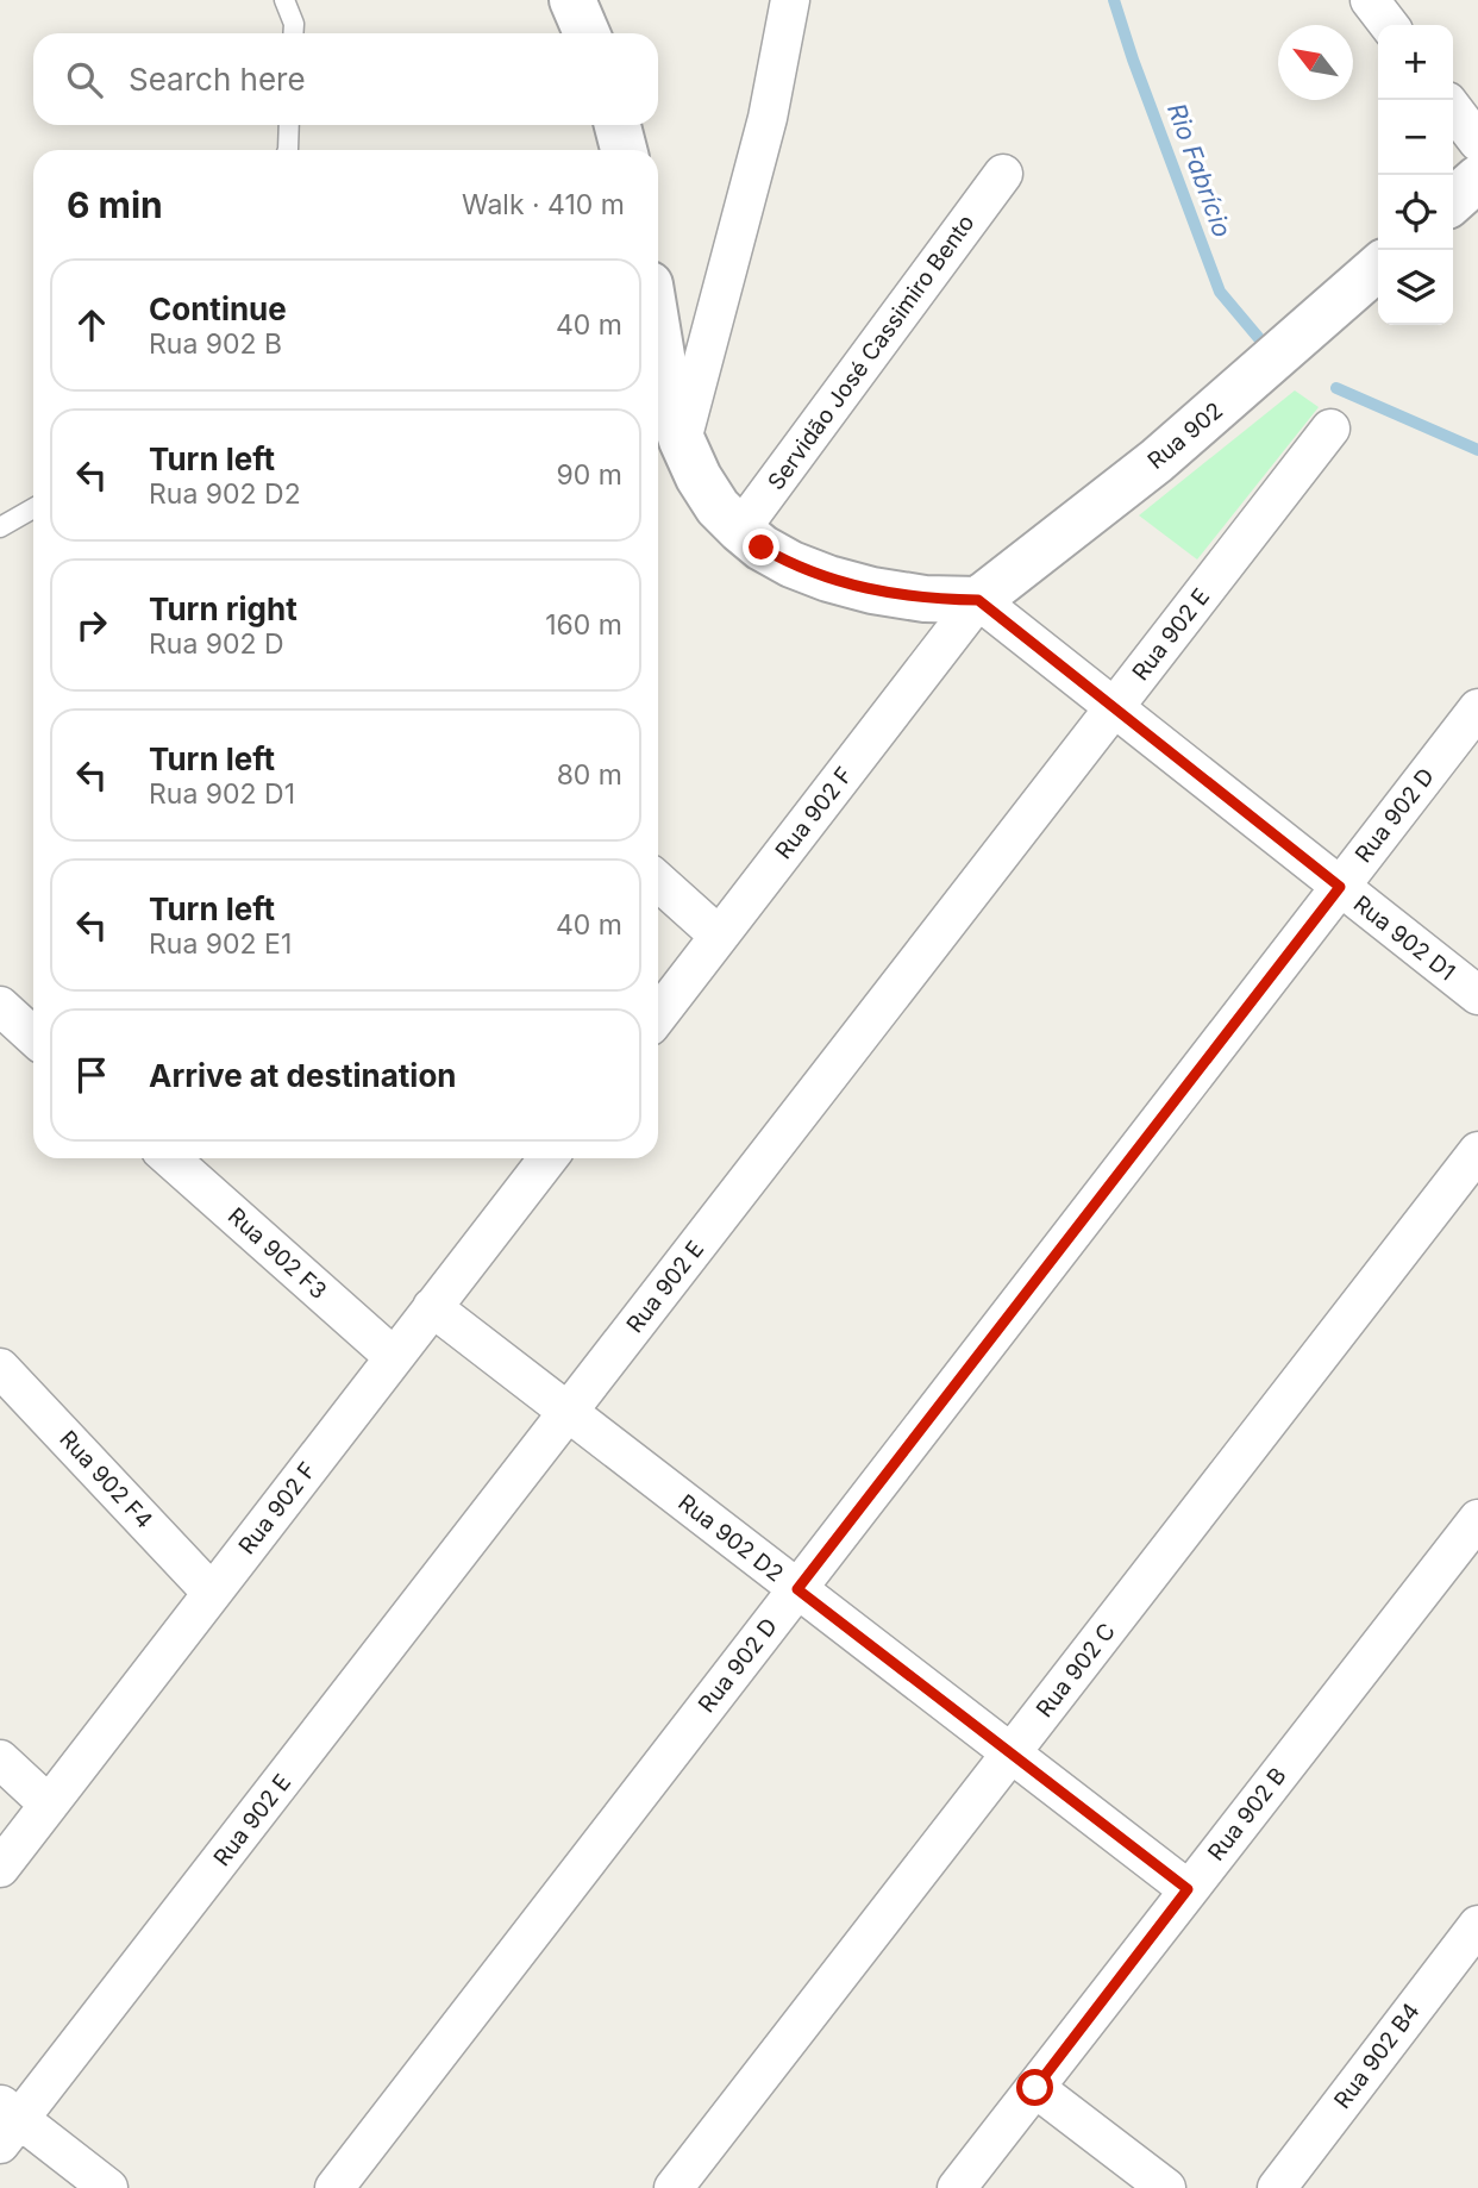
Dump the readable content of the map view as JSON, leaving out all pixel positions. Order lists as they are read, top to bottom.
{
  "streets": {
    "street": [
      "Servidão José Cassimiro Bento",
      "Rua 902",
      "Rua 902 E",
      "Rua 902 F",
      "Rua 902 D",
      "Rua 902 D1",
      "Rua 902 F3",
      "Rua 902 F4",
      "Rua 902 D2",
      "Rua 902 C",
      "Rua 902 B",
      "Rua 902 B4"
    ]
  },
  "crossings": [
    ["Rua 902", "Rua 902 F"],
    ["Rua 902", "Rua 902 D1"],
    ["Rua 902 E", "Rua 902 D1"],
    ["Rua 902 E", "Rua 902 D2"],
    ["Rua 902 F", "Rua 902 D1"],
    ["Rua 902 F", "Rua 902 F3"],
    ["Rua 902 F", "Rua 902 F4"],
    ["Rua 902 F", "Rua 902 D2"],
    ["Rua 902 D", "Rua 902 D1"],
    ["Rua 902 D", "Rua 902 D2"],
    ["Rua 902 D2", "Rua 902 C"],
    ["Rua 902 D2", "Rua 902 B"]
  ],
  "water": ["Rio Fabrício"],
  "north": "top left",
  "page": {
    "map_buttons": ["+", "−"],
    "search": "Search here",
    "heading": ["6 min", "Walk · 410 m"],
    "list": [
      ["Continue", "Rua 902 B", "40 m"],
      ["Turn left", "Rua 902 D2", "90 m"],
      ["Turn right", "Rua 902 D", "160 m"],
      ["Turn left", "Rua 902 D1", "80 m"],
      ["Turn left", "Rua 902 E1", "40 m"],
      "Arrive at destination"
    ]
  }
}
